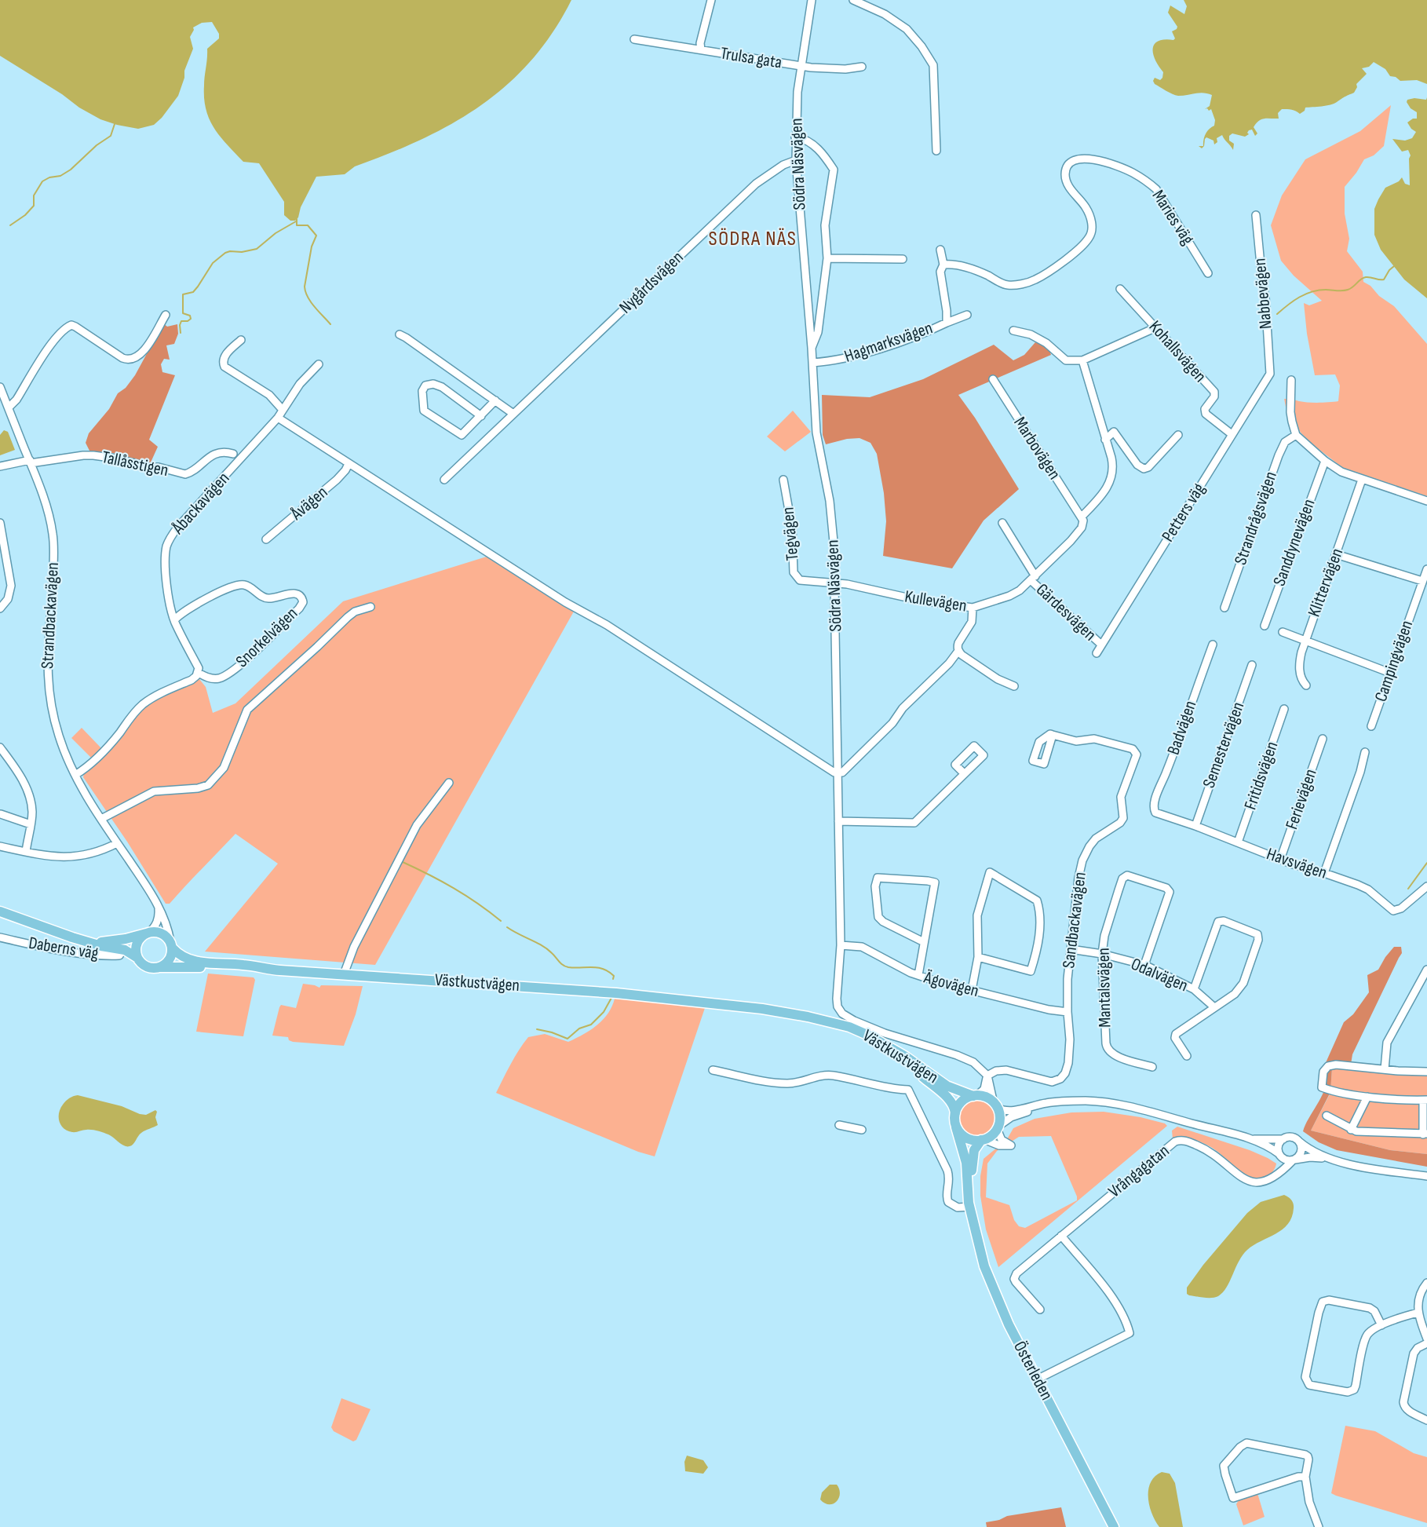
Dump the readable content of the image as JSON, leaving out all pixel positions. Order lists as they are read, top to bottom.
{
  "streets": {
    "main road": ["Västkustvägen", "Österleden"],
    "street": [
      "Trulsa gata",
      "Södra Näsvägen",
      "Maries väg",
      "Nygårdsvägen",
      "Nabbevägen",
      "Hagmarksvägen",
      "Kohallsvägen",
      "Marbovägen",
      "Tallåsstigen",
      "Åbackavägen",
      "Åvägen",
      "Petters väg",
      "Strandrågsvägen",
      "Tegvägen",
      "Sanddynevägen",
      "Klittervägen",
      "Kullevägen",
      "Gärdesvägen",
      "Strandbackavägen",
      "Snorkelvägen",
      "Campingvägen",
      "Badvägen",
      "Semestervägen",
      "Fritidsvägen",
      "Ferievägen",
      "Havsvägen",
      "Sandbackavägen",
      "Daberns väg",
      "Odalvägen",
      "Ägovägen",
      "Mantalsvägen",
      "Vrångagatan"
    ]
  },
  "crossings": [
    ["Trulsa gata", "Södra Näsvägen"],
    ["Södra Näsvägen", "Nygårdsvägen"],
    ["Södra Näsvägen", "Hagmarksvägen"],
    ["Södra Näsvägen", "Tegvägen"],
    ["Södra Näsvägen", "Kullevägen"],
    ["Södra Näsvägen", "Sandbackavägen"],
    ["Södra Näsvägen", "Ägovägen"],
    ["Maries väg", "Hagmarksvägen"],
    ["Nabbevägen", "Petters väg"],
    ["Kohallsvägen", "Petters väg"],
    ["Marbovägen", "Kullevägen"],
    ["Tallåsstigen", "Strandbackavägen"],
    ["Åbackavägen", "Snorkelvägen"],
    ["Petters väg", "Gärdesvägen"],
    ["Tegvägen", "Kullevägen"],
    ["Kullevägen", "Gärdesvägen"],
    ["Strandbackavägen", "Västkustvägen"],
    ["Badvägen", "Havsvägen"],
    ["Semestervägen", "Havsvägen"],
    ["Fritidsvägen", "Havsvägen"],
    ["Ferievägen", "Havsvägen"],
    ["Sandbackavägen", "Odalvägen"],
    ["Sandbackavägen", "Ägovägen"],
    ["Daberns väg", "Västkustvägen"],
    ["Odalvägen", "Mantalsvägen"],
    ["Västkustvägen", "Österleden"]
  ],
  "districts": ["SÖDRA NÄS"]
}
